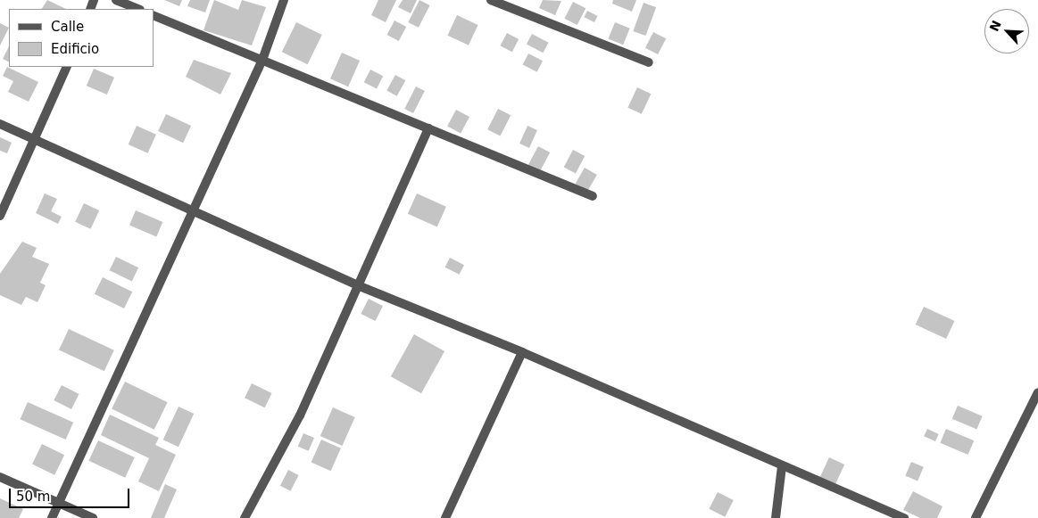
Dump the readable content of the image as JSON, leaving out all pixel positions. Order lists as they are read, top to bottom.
{
  "legend": ["Calle", "Edificio"],
  "scale_bar": "50 m",
  "north": "top left"
}
